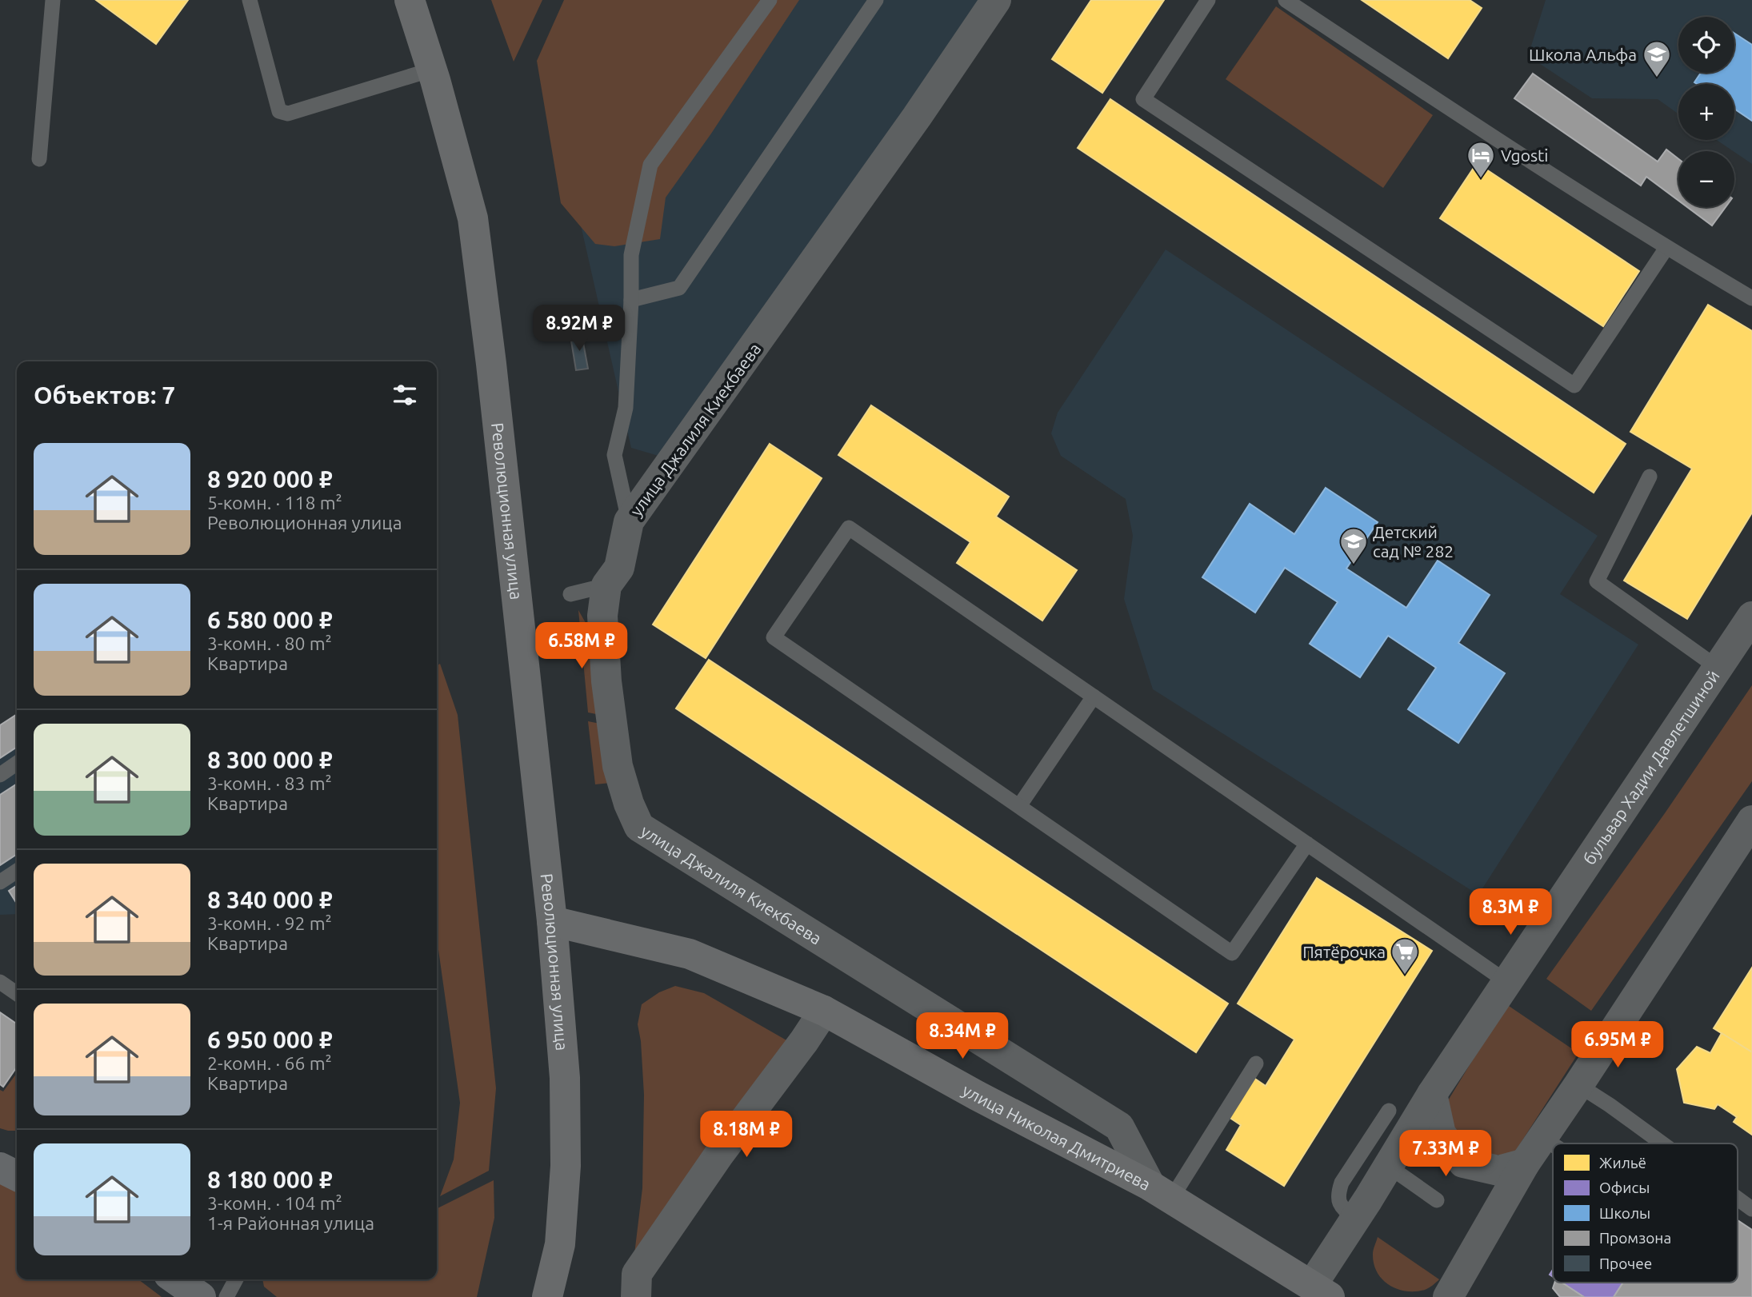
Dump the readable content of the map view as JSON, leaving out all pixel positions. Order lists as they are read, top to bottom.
{
  "streets": {
    "main road": ["Революционная улица", "улица Николая Дмитриева"],
    "street": ["улица Джалиля Киекбаева", "бульвар Хадии Давлетшиной"]
  },
  "crossings": [
    ["улица Джалиля Киекбаева", "улица Николая Дмитриева"],
    ["Революционная улица", "улица Николая Дмитриева"],
    ["бульвар Хадии Давлетшиной", "улица Николая Дмитриева"]
  ],
  "places": {
    "school or university": ["Школа Альфа", "Детский сад № 282"],
    "hotel": ["Vgosti"],
    "supermarket": ["Пятёрочка"]
  },
  "legend": [
    "Жильё",
    "Офисы",
    "Школы",
    "Промзона",
    "Прочее"
  ],
  "page": {
    "map_buttons": ["+", "−"],
    "price": [
      "8.92M ₽",
      "6.58M ₽",
      "8.3M ₽",
      "8.34M ₽",
      "6.95M ₽",
      "8.18M ₽",
      "7.33M ₽"
    ],
    "heading": "Объектов: 7",
    "list": [
      {
        "name": "8 920 000 ₽",
        "note": "5-комн. · 118 m² · Революционная улица"
      },
      {
        "name": "6 580 000 ₽",
        "note": "3-комн. · 80 m² · Квартира"
      },
      {
        "name": "8 300 000 ₽",
        "note": "3-комн. · 83 m² · Квартира"
      },
      {
        "name": "8 340 000 ₽",
        "note": "3-комн. · 92 m² · Квартира"
      },
      {
        "name": "6 950 000 ₽",
        "note": "2-комн. · 66 m² · Квартира"
      },
      {
        "name": "8 180 000 ₽",
        "note": "3-комн. · 104 m² · 1-я Районная улица"
      }
    ]
  }
}
